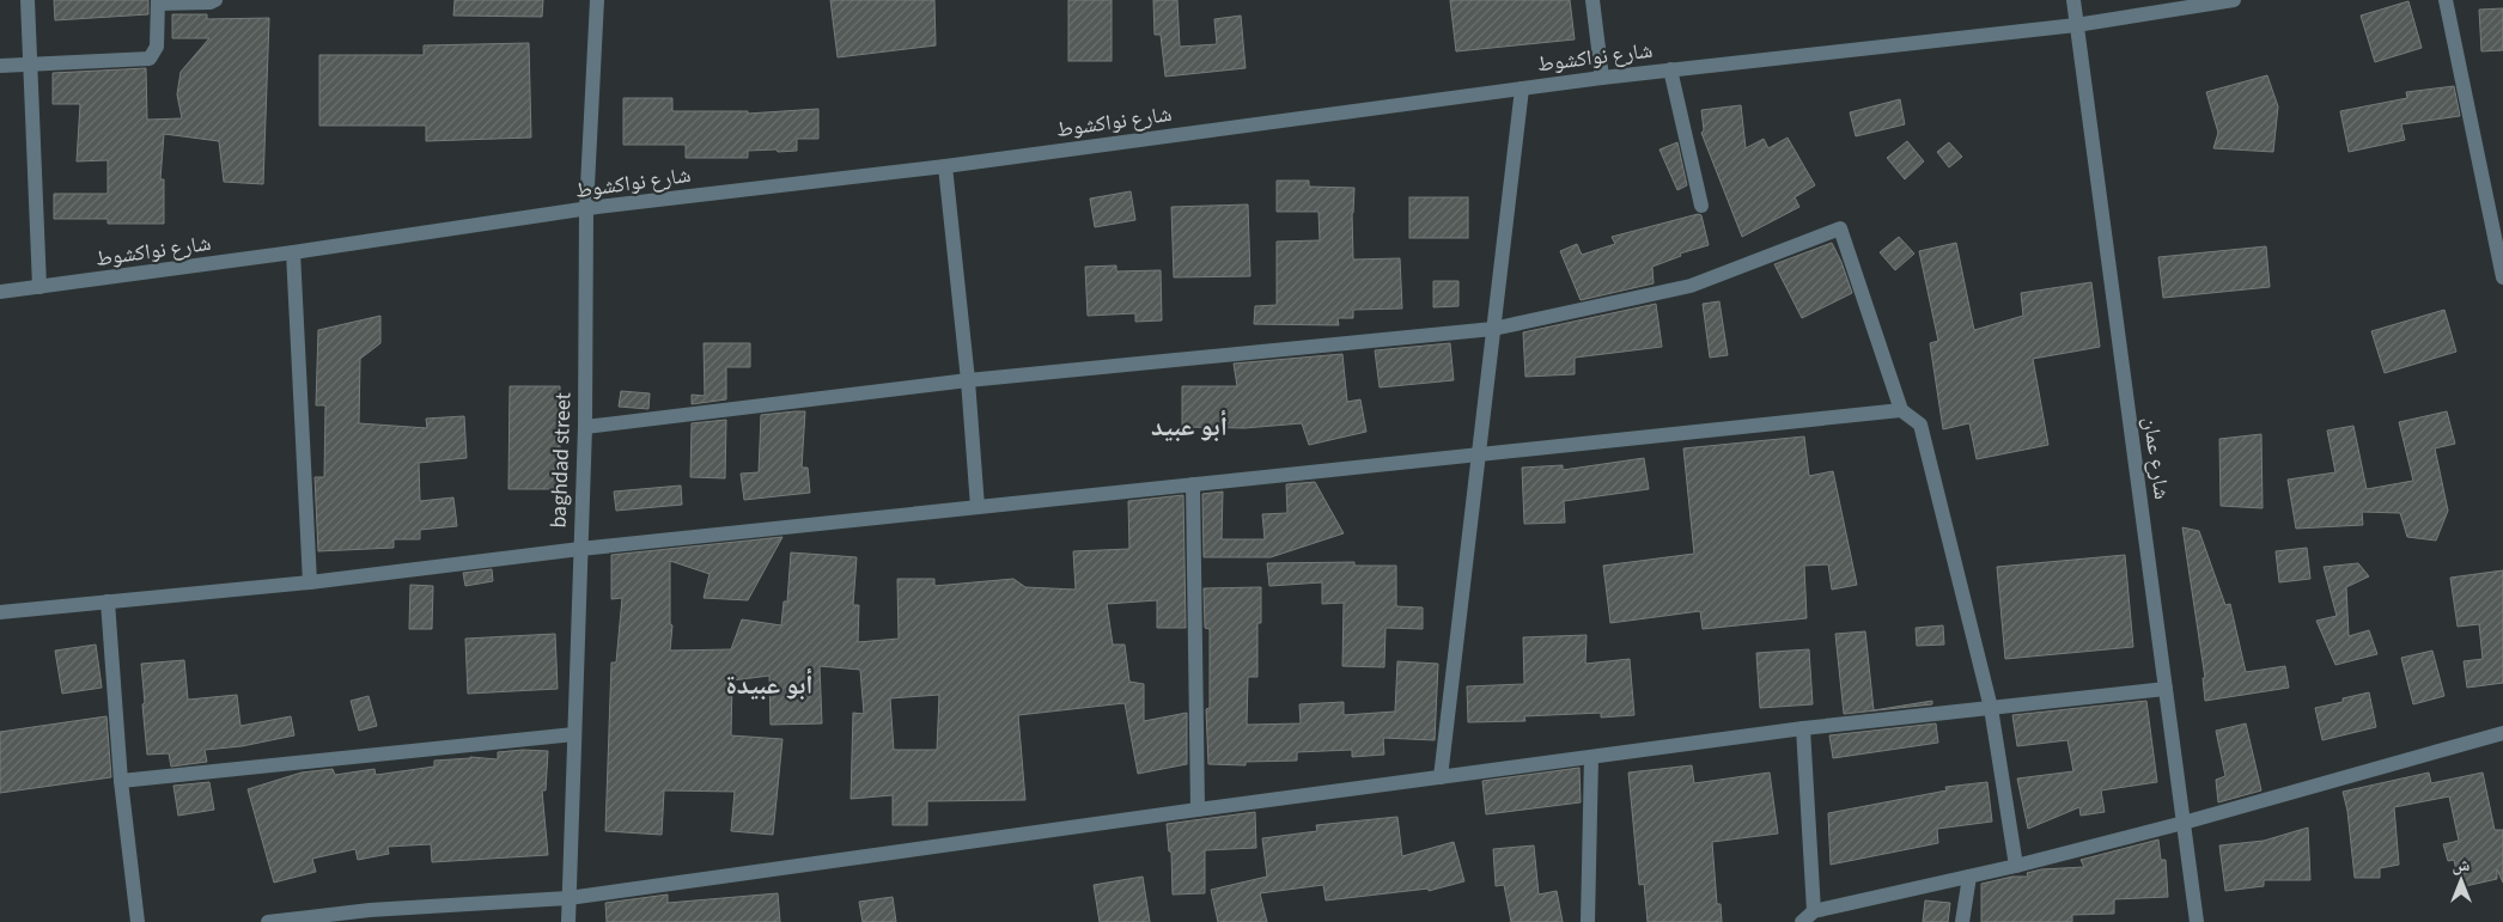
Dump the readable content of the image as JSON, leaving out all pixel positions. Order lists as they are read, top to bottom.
{
  "streets": {
    "street": ["شارع نواكشوط", "شارع عمان", "baghdad street"]
  },
  "crossings": [
    ["شارع نواكشوط", "شارع عمان"],
    ["شارع نواكشوط", "baghdad street"]
  ],
  "districts": ["أبو عبيد", "أبو عبيدة"],
  "north": "top"
}
